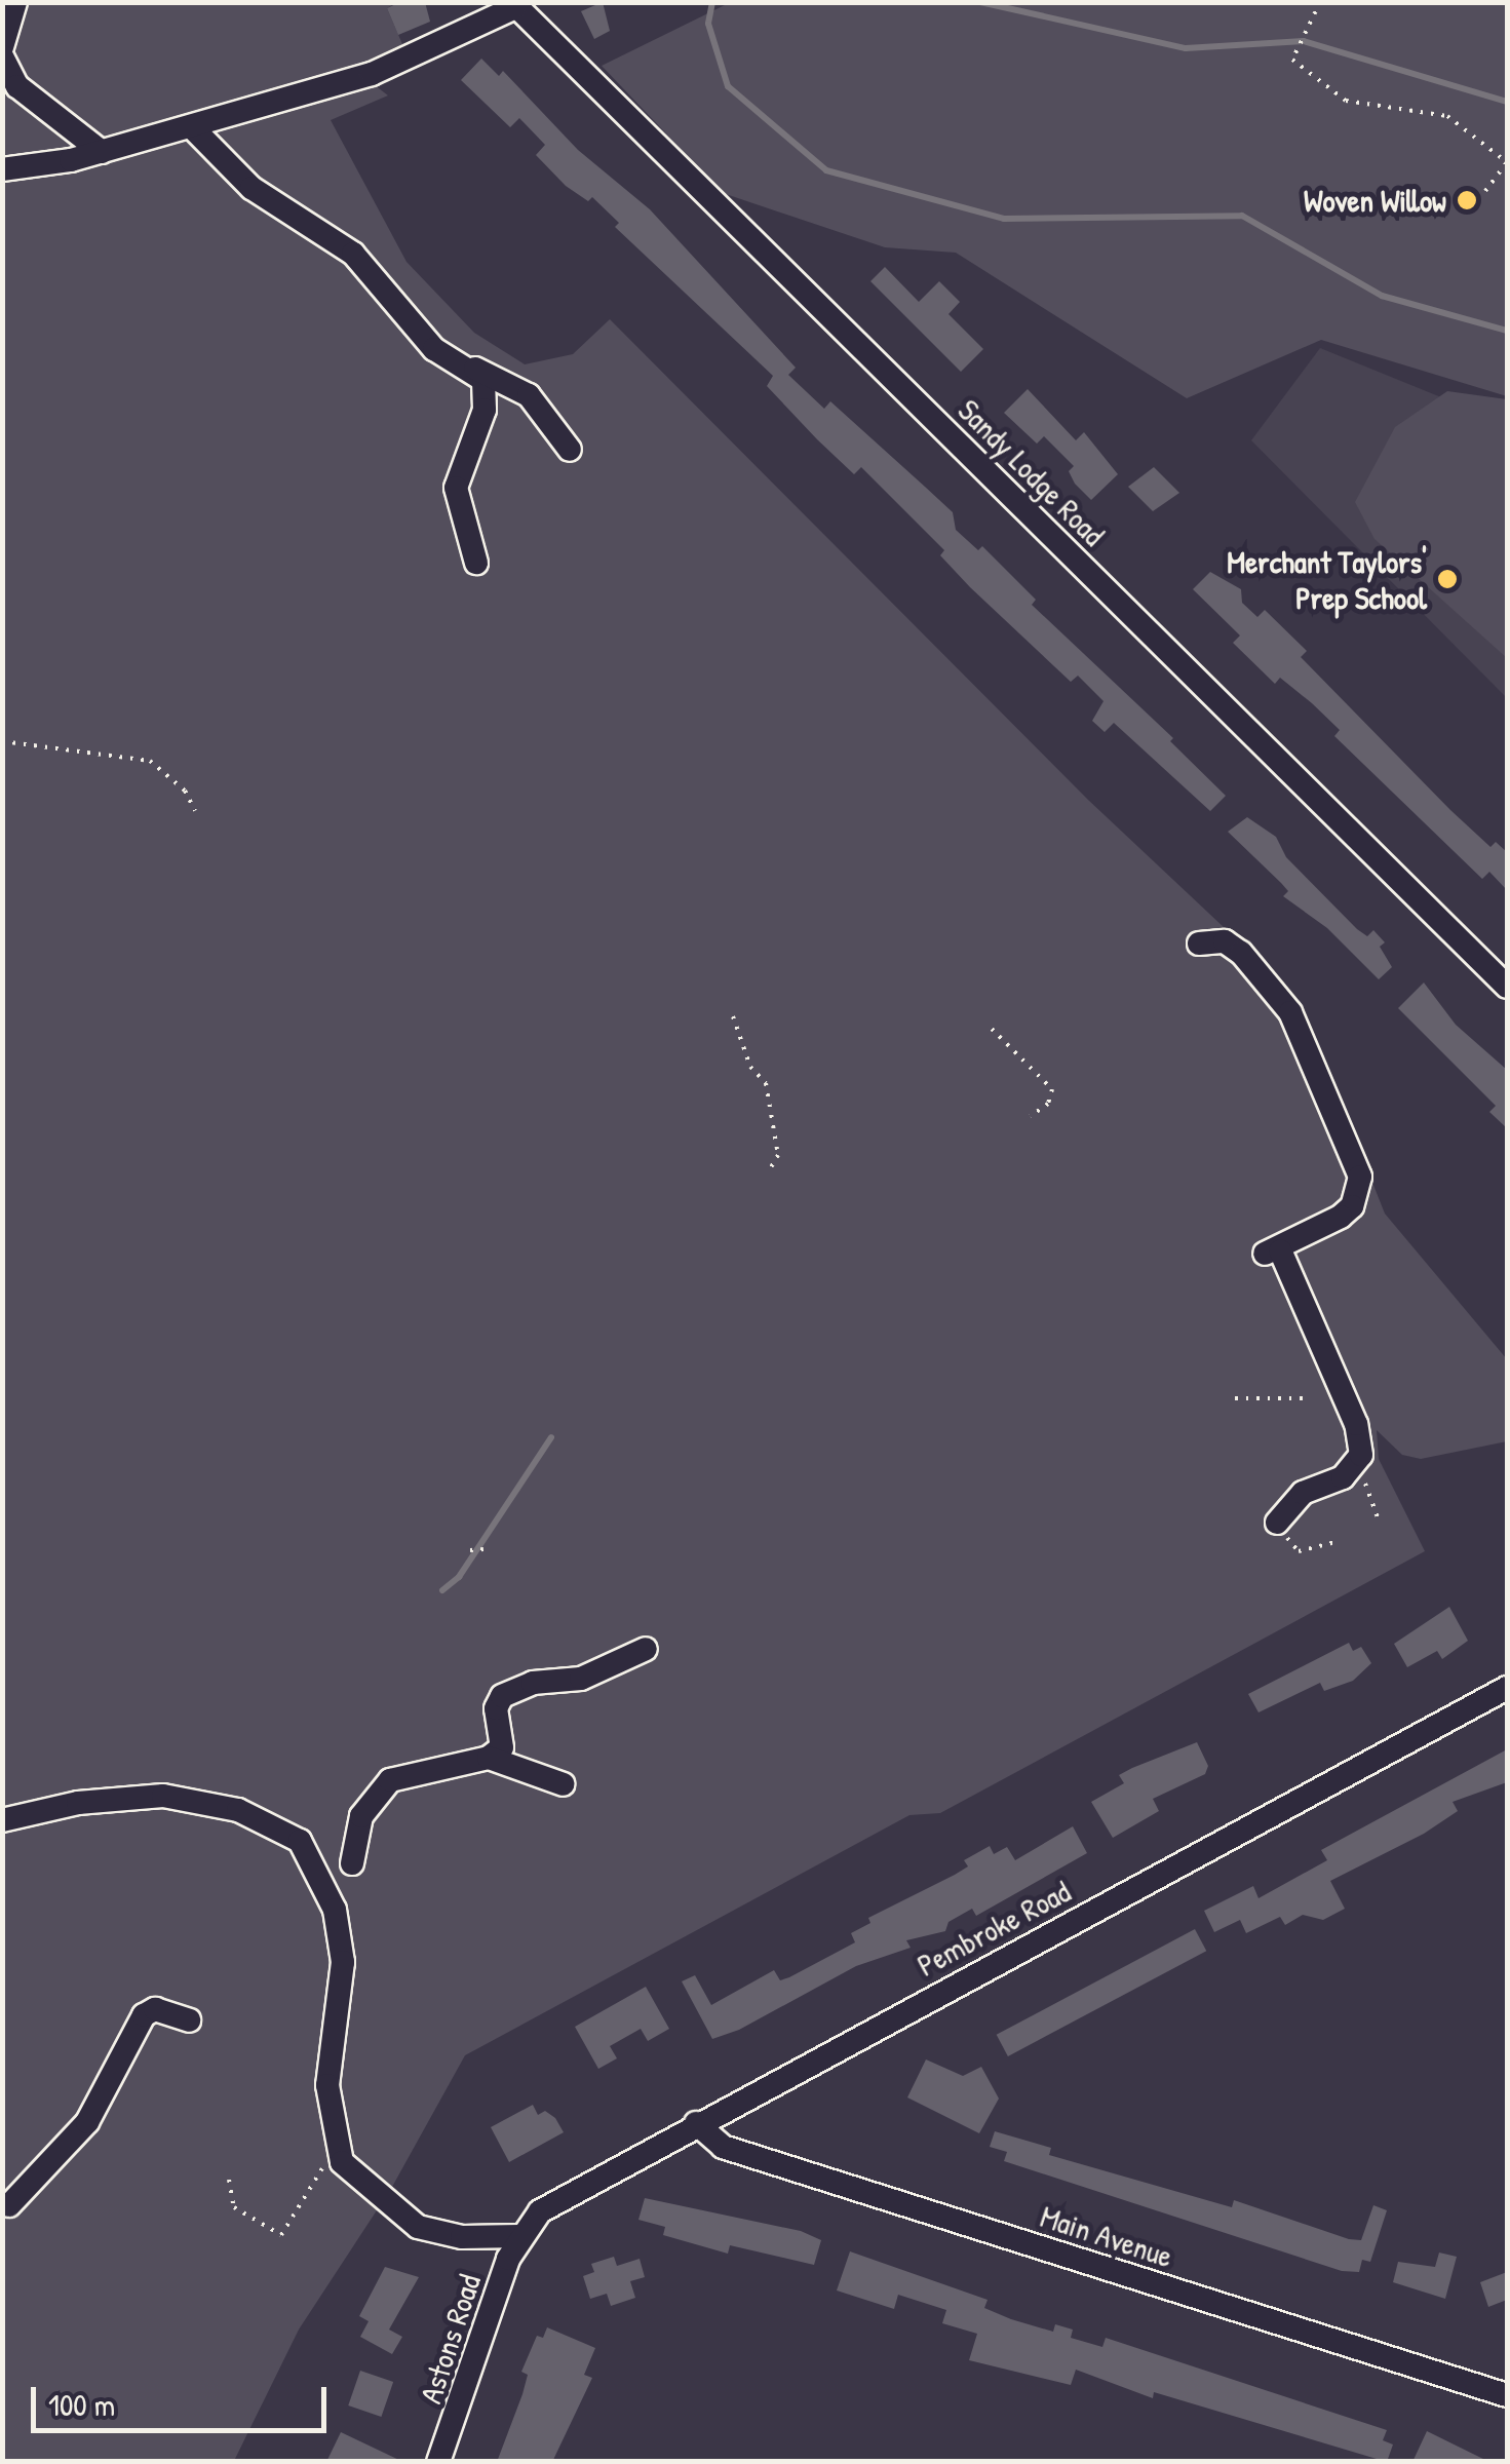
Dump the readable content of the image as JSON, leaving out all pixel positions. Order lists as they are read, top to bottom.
{
  "streets": {
    "street": [
      "Sandy Lodge Road",
      "Pembroke Road",
      "Main Avenue",
      "Astons Road"
    ]
  },
  "crossings": [
    ["Pembroke Road", "Main Avenue"],
    ["Pembroke Road", "Astons Road"]
  ],
  "places": ["Woven Willow", "Merchant Taylors' Prep School"],
  "scale_bar": "100 m"
}
